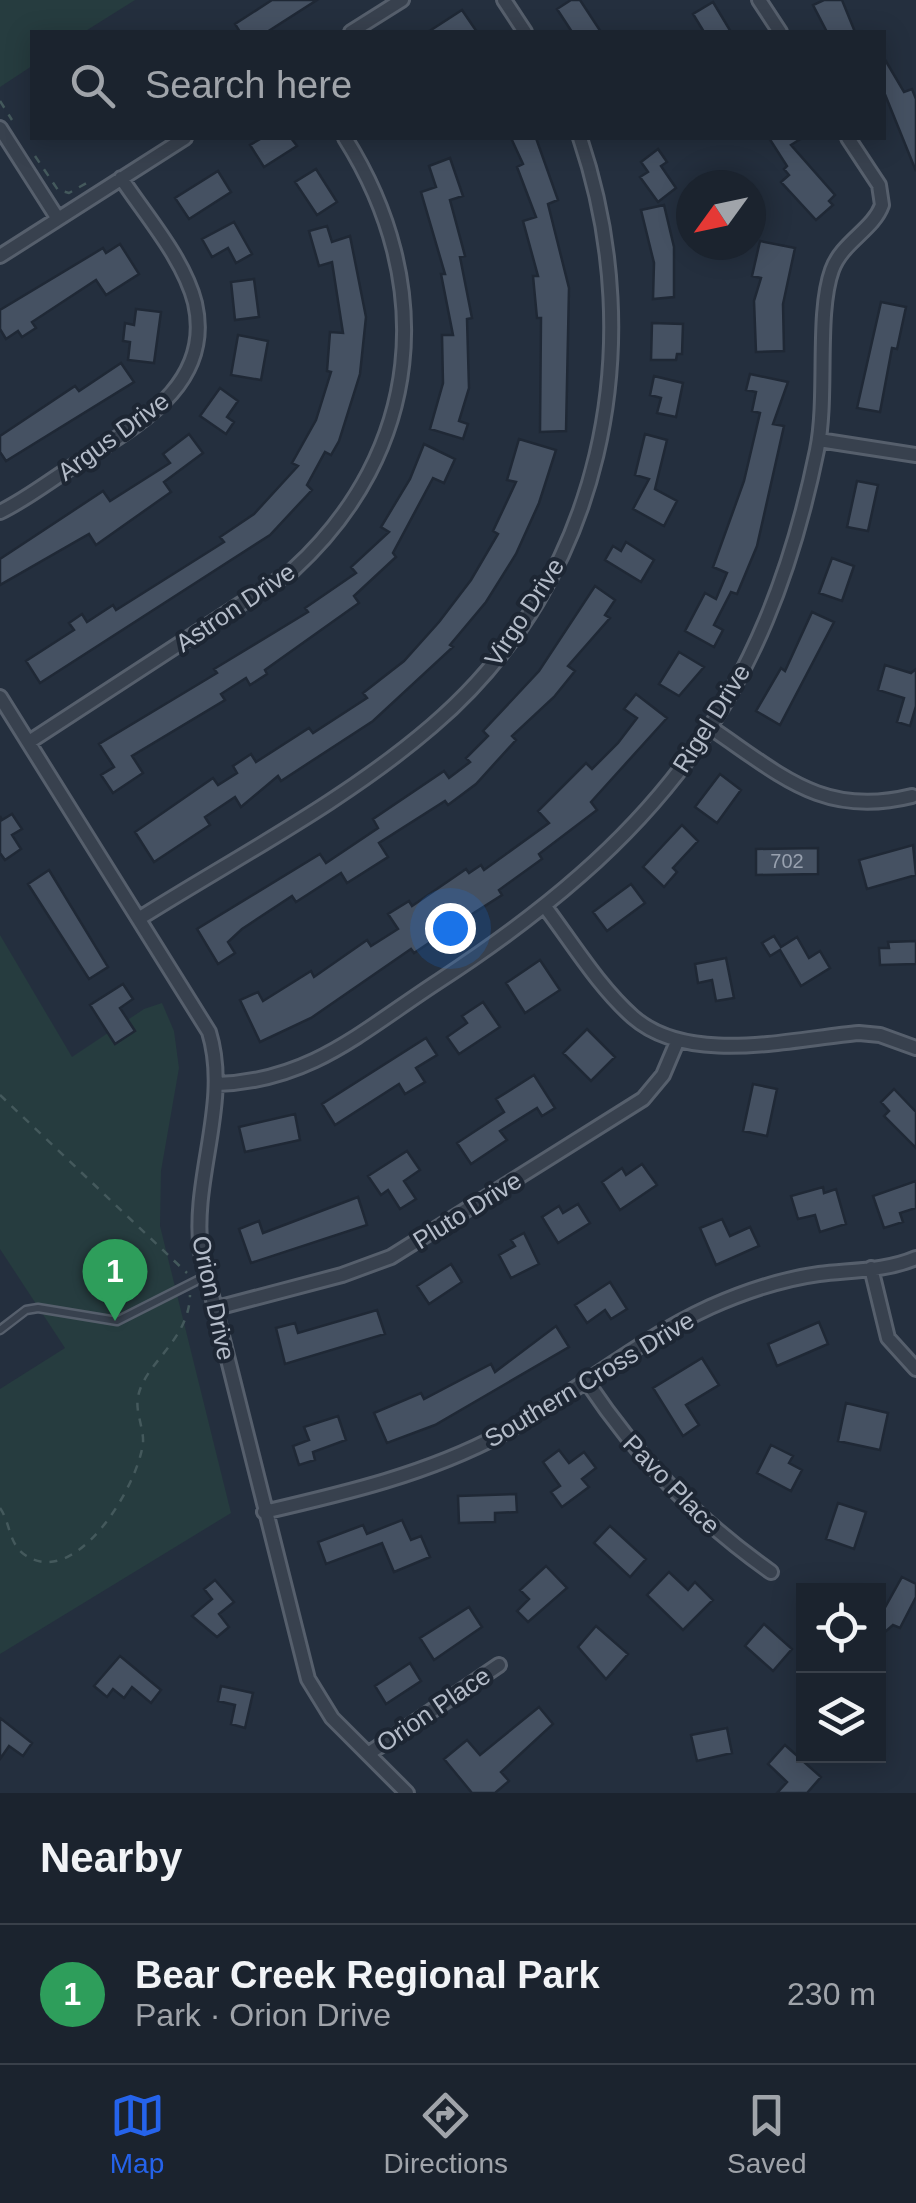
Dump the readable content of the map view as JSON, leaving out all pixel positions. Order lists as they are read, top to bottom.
{
  "streets": {
    "street": [
      "Argus Drive",
      "Astron Drive",
      "Virgo Drive",
      "Rigel Drive",
      "Pluto Drive",
      "Orion Drive",
      "Southern Cross Drive",
      "Pavo Place",
      "Orion Place"
    ]
  },
  "crossings": [
    ["Astron Drive", "Orion Drive"],
    ["Virgo Drive", "Orion Drive"],
    ["Rigel Drive", "Orion Drive"],
    ["Pluto Drive", "Orion Drive"],
    ["Orion Drive", "Southern Cross Drive"],
    ["Orion Drive", "Orion Place"],
    ["Southern Cross Drive", "Pavo Place"]
  ],
  "house_numbers": ["702"],
  "north": "bottom left",
  "page": {
    "search": "Search here",
    "pins": "1",
    "heading": "Nearby",
    "list": [
      {
        "mark": "1",
        "name": "Bear Creek Regional Park",
        "note": "Park · Orion Drive",
        "value": "230 m"
      }
    ],
    "nav": ["Map", "Directions", "Saved"]
  }
}
